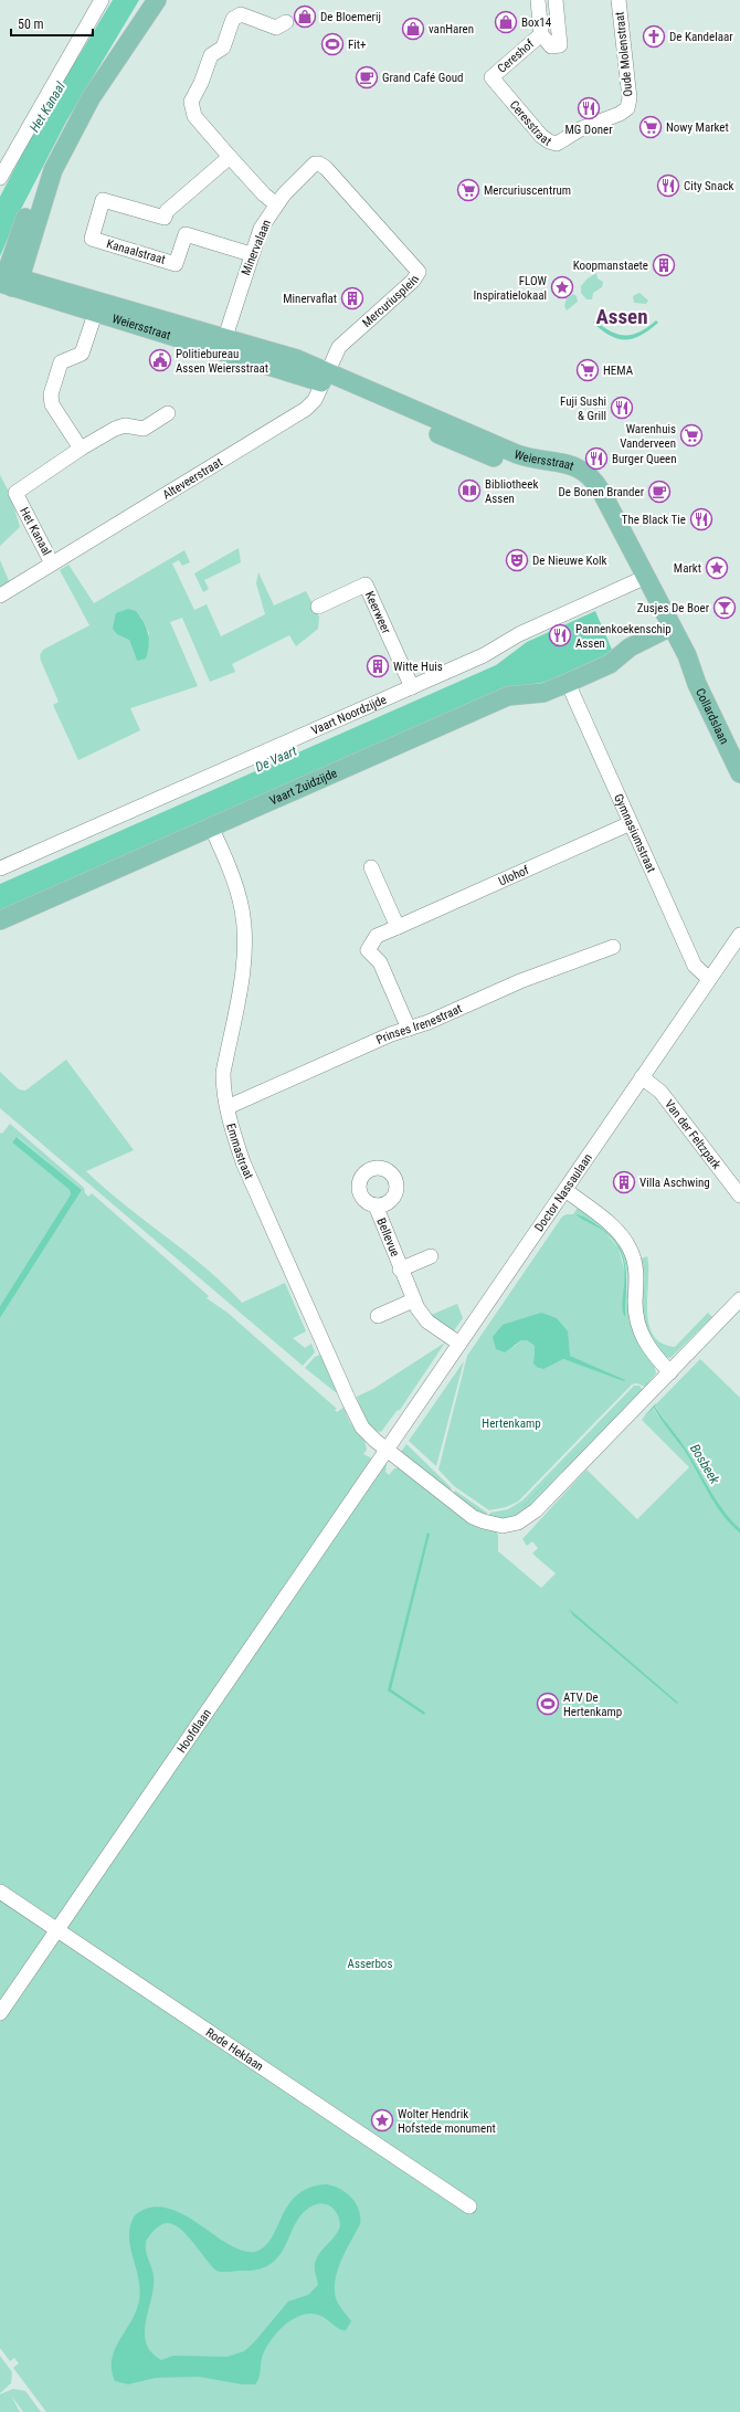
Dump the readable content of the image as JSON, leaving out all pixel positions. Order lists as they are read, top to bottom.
{
  "streets": {
    "main road": ["Weiersstraat", "Collardslaan", "Vaart Zuidzijde"],
    "street": [
      "Oude Molenstraat",
      "Cereshof",
      "Ceresstraat",
      "Minervalaan",
      "Kanaalstraat",
      "Mercuriusplein",
      "Alteveerstraat",
      "Het Kanaal",
      "Keerweer",
      "Vaart Noordzijde",
      "Gymnasiumstraat",
      "Ulohof",
      "Prinses Irenestraat",
      "Van der Feltzpark",
      "Emmastraat",
      "Doctor Nassaulaan",
      "Bellevue",
      "Hoofdlaan",
      "Rode Heklaan"
    ]
  },
  "crossings": [
    ["Oude Molenstraat", "Ceresstraat"],
    ["Cereshof", "Ceresstraat"],
    ["Minervalaan", "Kanaalstraat"],
    ["Minervalaan", "Mercuriusplein"],
    ["Minervalaan", "Weiersstraat"],
    ["Mercuriusplein", "Weiersstraat"],
    ["Mercuriusplein", "Alteveerstraat"],
    ["Weiersstraat", "Alteveerstraat"],
    ["Weiersstraat", "Vaart Noordzijde"],
    ["Weiersstraat", "Collardslaan"],
    ["Weiersstraat", "Vaart Zuidzijde"],
    ["Alteveerstraat", "Het Kanaal"],
    ["Keerweer", "Vaart Noordzijde"],
    ["Collardslaan", "Vaart Zuidzijde"],
    ["Vaart Zuidzijde", "Gymnasiumstraat"],
    ["Vaart Zuidzijde", "Emmastraat"],
    ["Gymnasiumstraat", "Ulohof"],
    ["Gymnasiumstraat", "Doctor Nassaulaan"],
    ["Ulohof", "Prinses Irenestraat"],
    ["Prinses Irenestraat", "Emmastraat"],
    ["Van der Feltzpark", "Doctor Nassaulaan"],
    ["Emmastraat", "Doctor Nassaulaan"],
    ["Emmastraat", "Hoofdlaan"],
    ["Doctor Nassaulaan", "Bellevue"],
    ["Doctor Nassaulaan", "Hoofdlaan"],
    ["Hoofdlaan", "Rode Heklaan"]
  ],
  "districts": ["Assen"],
  "water": ["Het Kanaal", "De Vaart", "Bosbeek"],
  "parks": ["Hertenkamp", "Asserbos"],
  "places": {
    "shop": ["De Bloemerij", "Box14", "vanHaren"],
    "church": ["De Kandelaar"],
    "sports": ["Fit+", "ATV De Hertenkamp"],
    "cafe": ["Grand Café Goud", "De Bonen Brander"],
    "restaurant": [
      "MG Doner",
      "City Snack",
      "Fuji Sushi & Grill",
      "Burger Queen",
      "The Black Tie",
      "Pannenkoekenschip Assen"
    ],
    "supermarket": [
      "Nowy Market",
      "Mercuriuscentrum",
      "HEMA",
      "Warenhuis Vanderveen"
    ],
    "building": [
      "Koopmanstaete",
      "Minervaflat",
      "Witte Huis",
      "Villa Aschwing"
    ],
    "place": ["FLOW Inspiratielokaal", "Markt", "Wolter Hendrik Hofstede monument"],
    "public building": ["Politiebureau Assen Weiersstraat"],
    "library": ["Bibliotheek Assen"],
    "theatre": ["De Nieuwe Kolk"],
    "bar": ["Zusjes De Boer"]
  },
  "scale_bar": "50 m"
}
